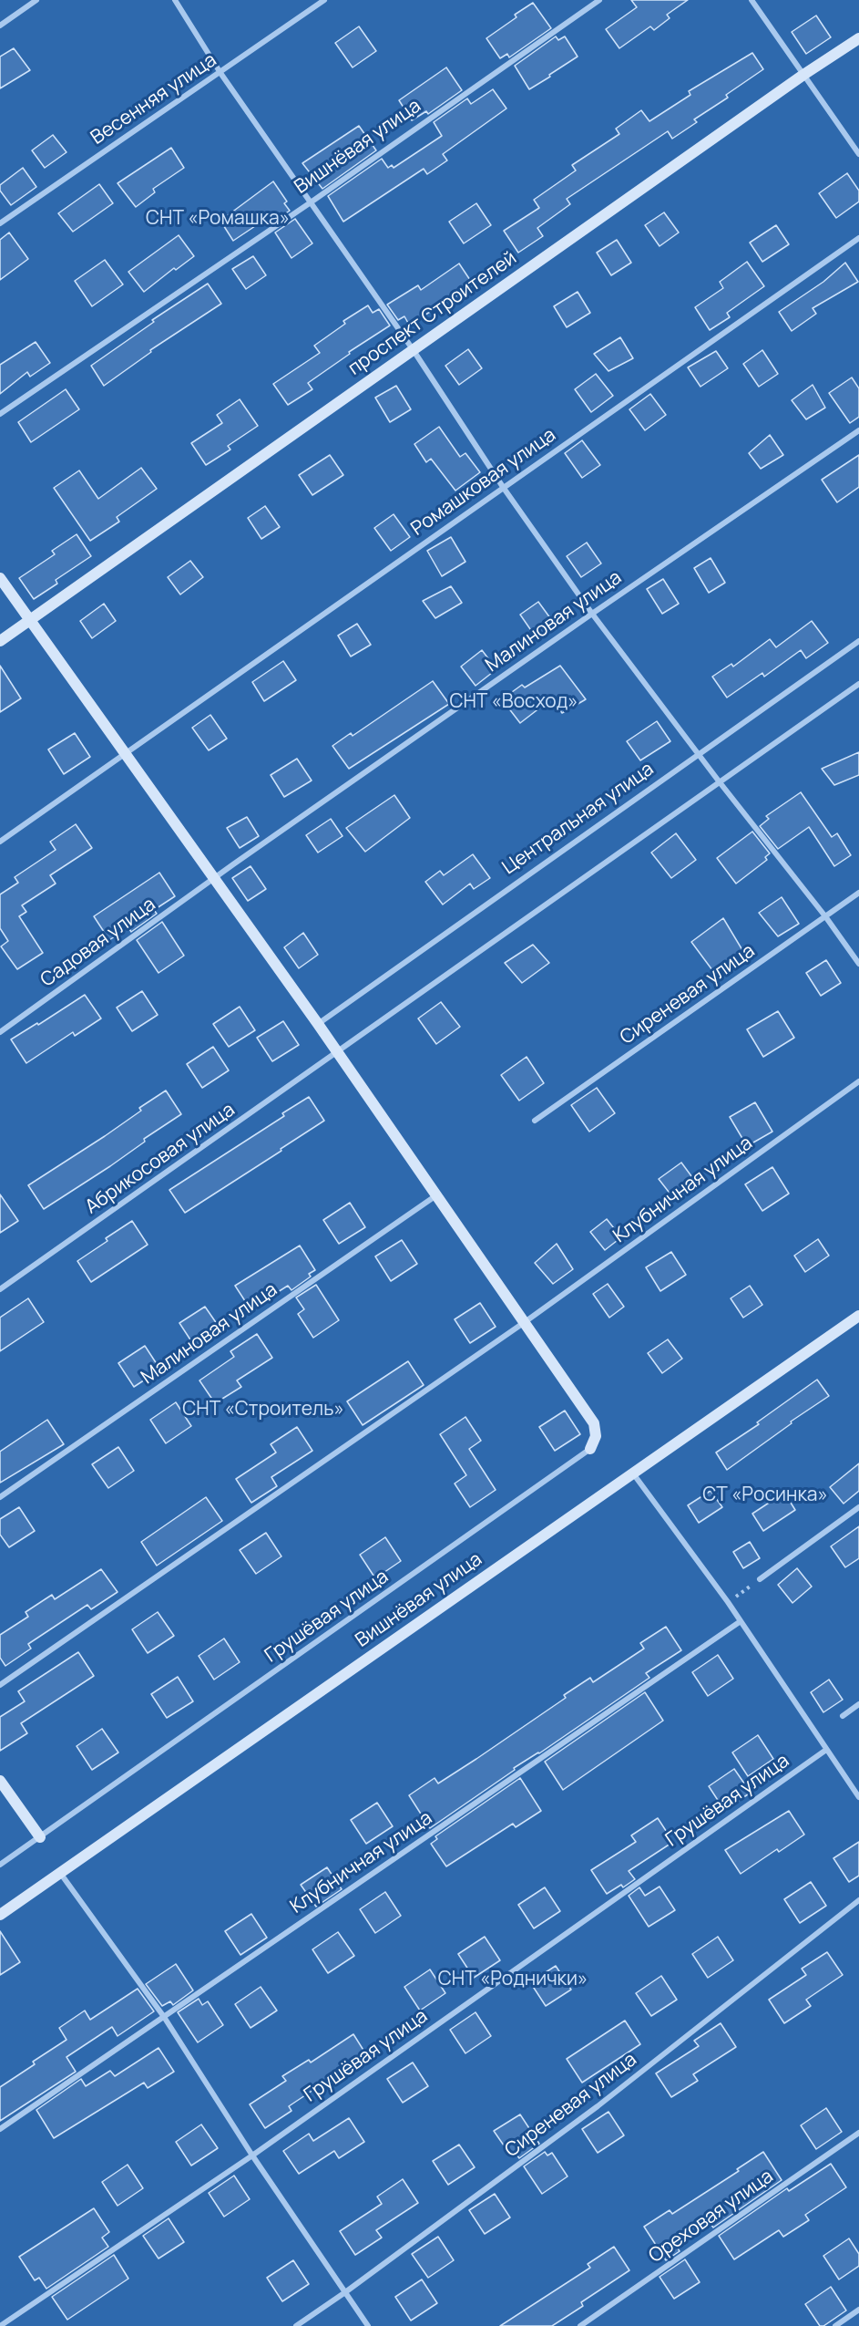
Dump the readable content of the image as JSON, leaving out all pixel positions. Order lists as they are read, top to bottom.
{
  "streets": {
    "street": [
      "Весенняя улица",
      "Вишнёвая улица",
      "проспект Строителей",
      "Ромашковая улица",
      "Малиновая улица",
      "Центральная улица",
      "Садовая улица",
      "Сиреневая улица",
      "Абрикосовая улица",
      "Клубничная улица",
      "Грушёвая улица",
      "Ореховая улица"
    ]
  },
  "crossings": [
    ["Малиновая улица", "Садовая улица"]
  ],
  "parks": [
    "СНТ «Ромашка»",
    "СНТ «Восход»",
    "СНТ «Строитель»",
    "СТ «Росинка»",
    "СНТ «Роднички»"
  ]
}
